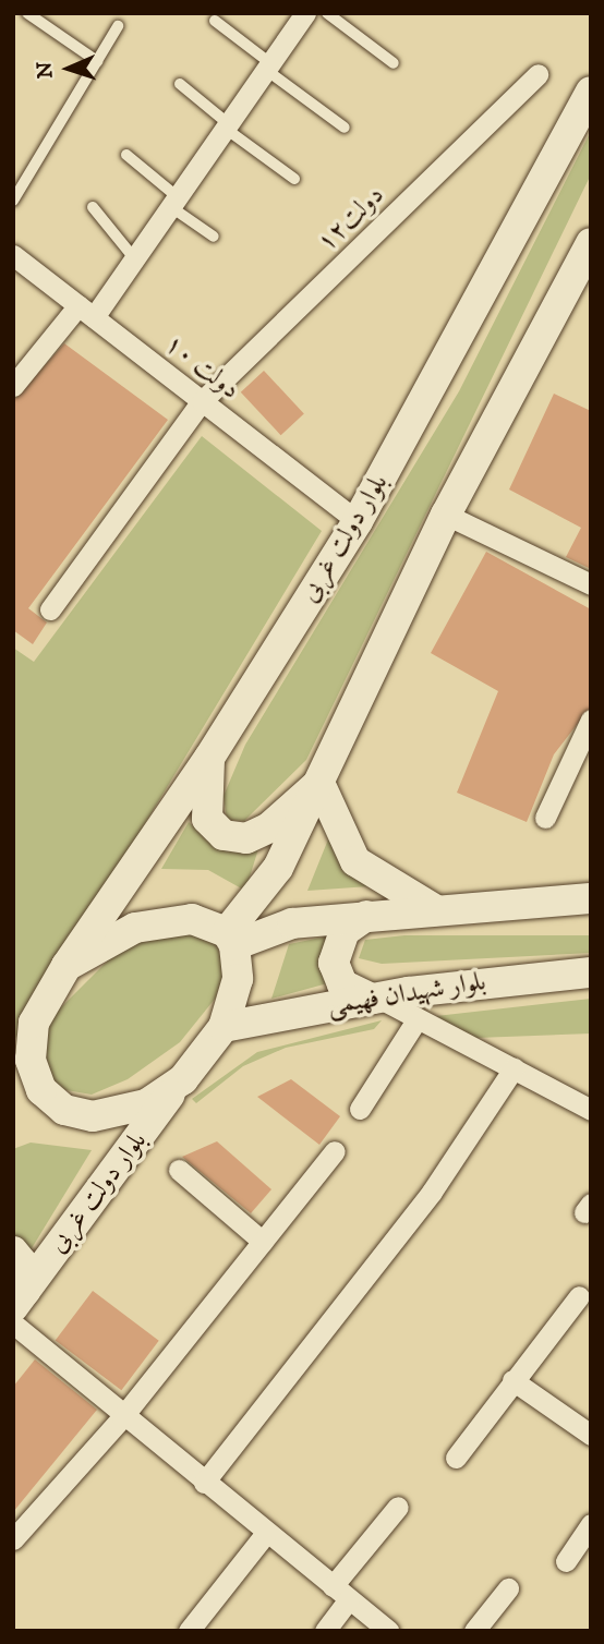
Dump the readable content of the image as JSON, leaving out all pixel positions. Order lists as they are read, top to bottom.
{
  "streets": {
    "main road": ["بلوار دولت غربی", "بلوار شهیدان فهیمی"],
    "street": ["۱۲دولت", "۱۰ دولت"]
  },
  "crossings": [
    ["۱۲دولت", "۱۰ دولت"],
    ["۱۰ دولت", "بلوار دولت غربی"],
    ["بلوار دولت غربی", "بلوار شهیدان فهیمی"]
  ],
  "north": "left"
}
